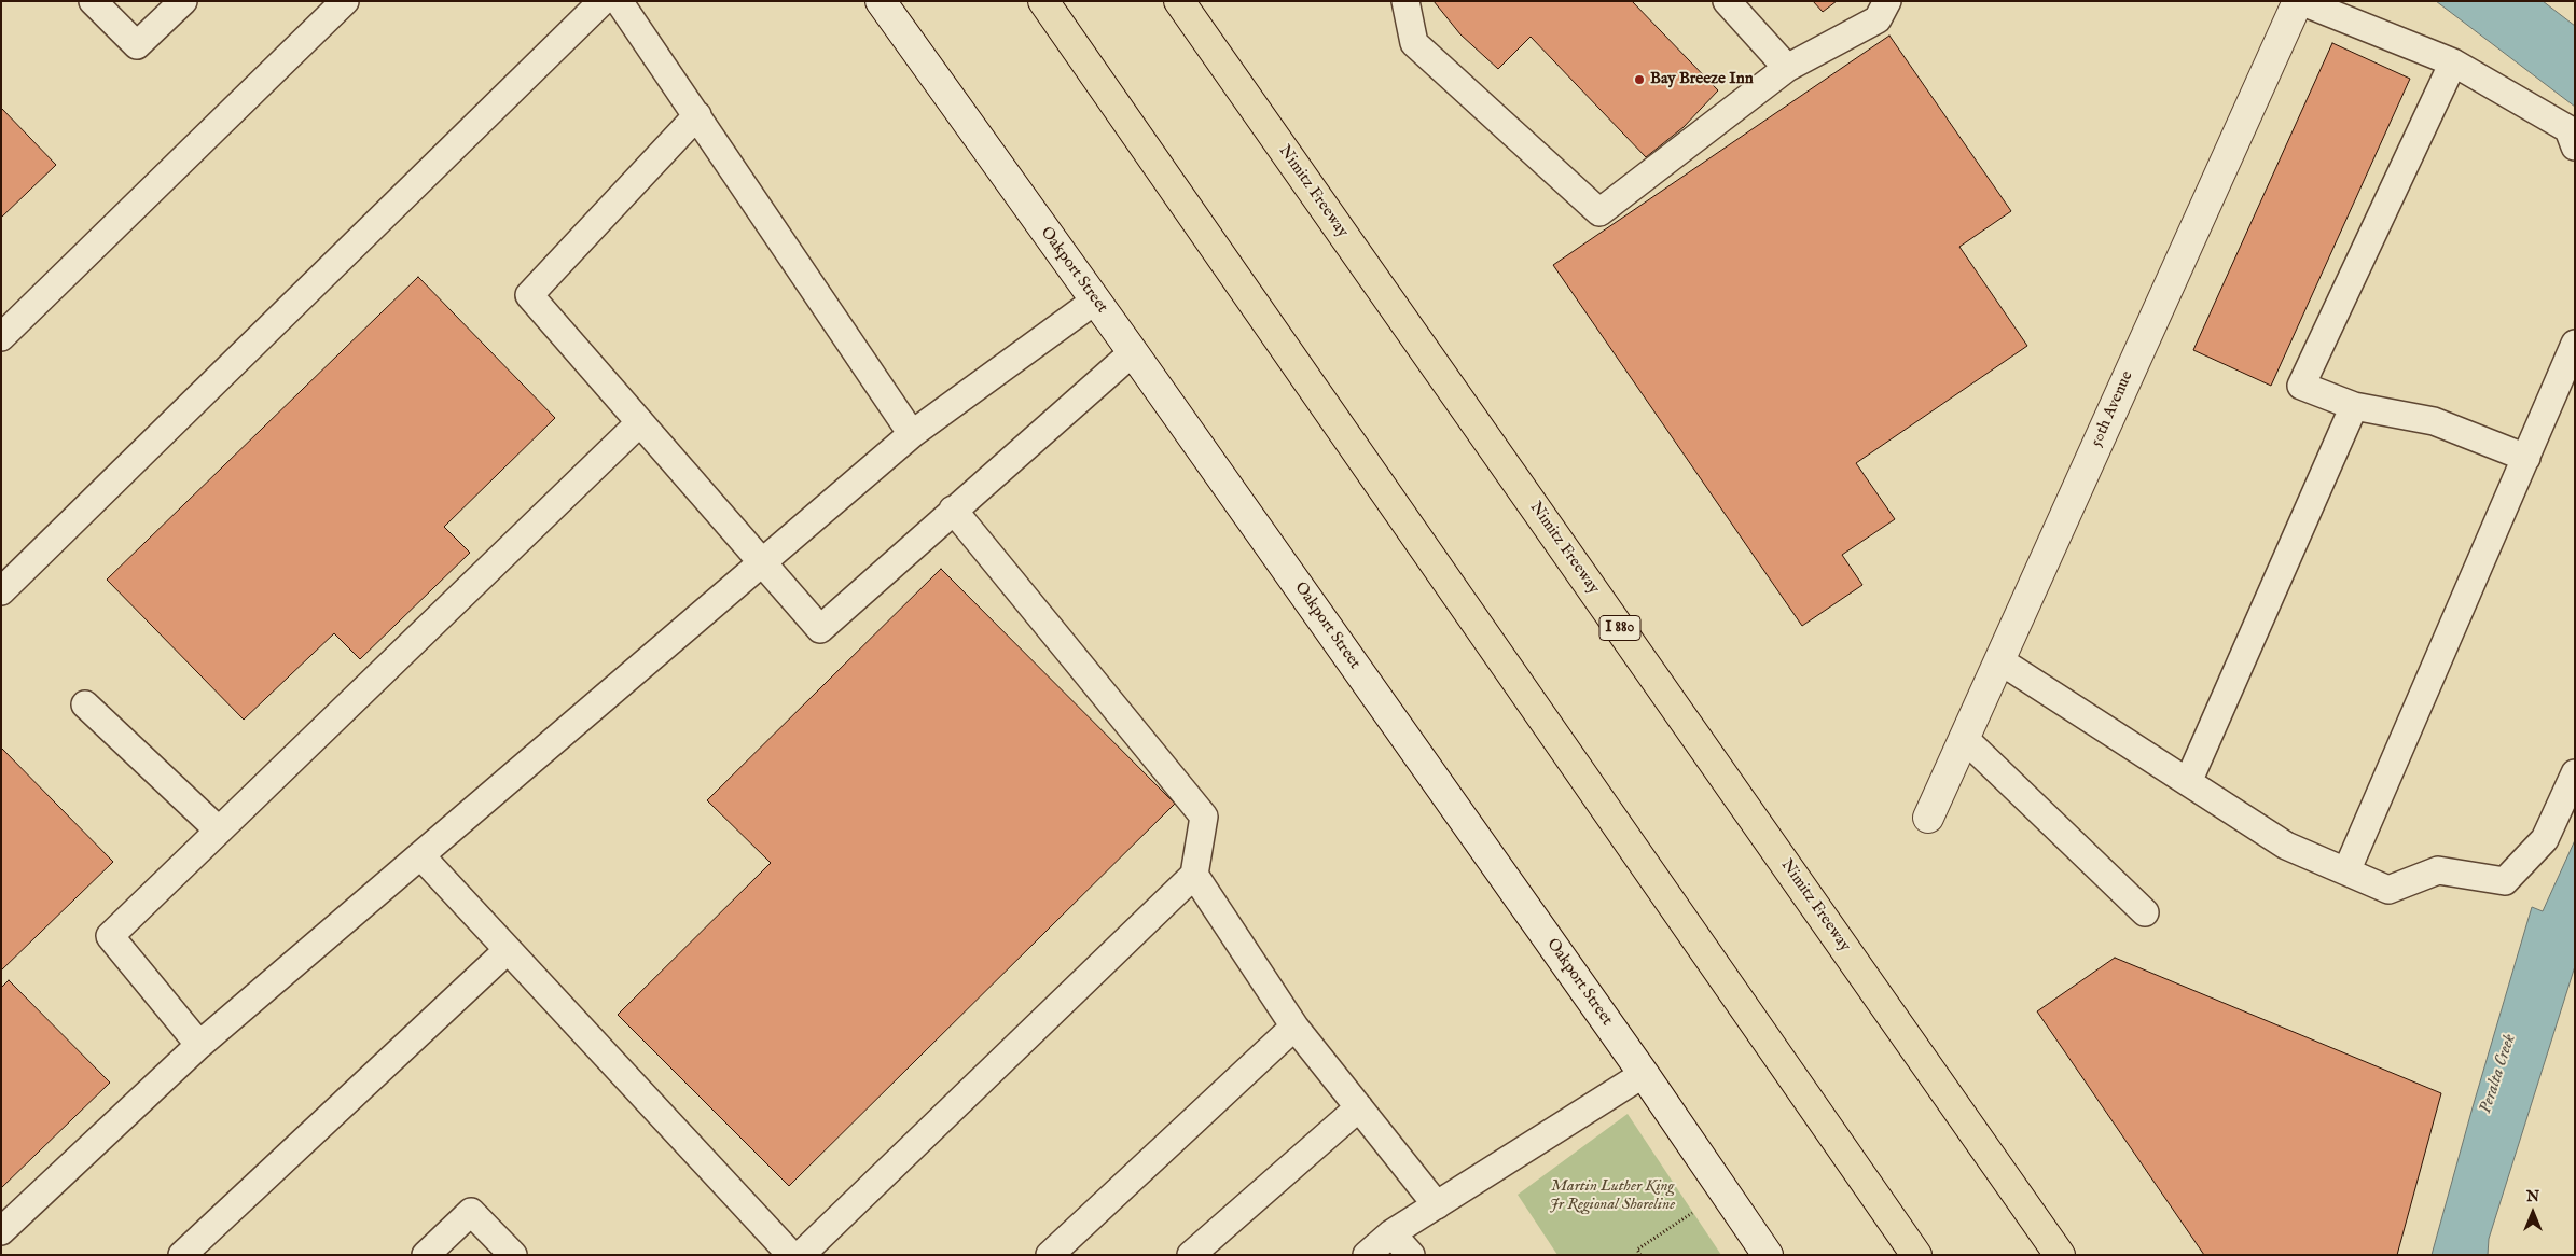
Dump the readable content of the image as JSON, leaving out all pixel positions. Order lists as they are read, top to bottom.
{
  "streets": {
    "highway": ["Nimitz Freeway", "I 880"],
    "main road": ["Oakport Street", "50th Avenue"]
  },
  "water": ["Peralta Creek"],
  "parks": ["Martin Luther King Jr Regional Shoreline"],
  "places": ["Bay Breeze Inn"],
  "north": "top"
}
